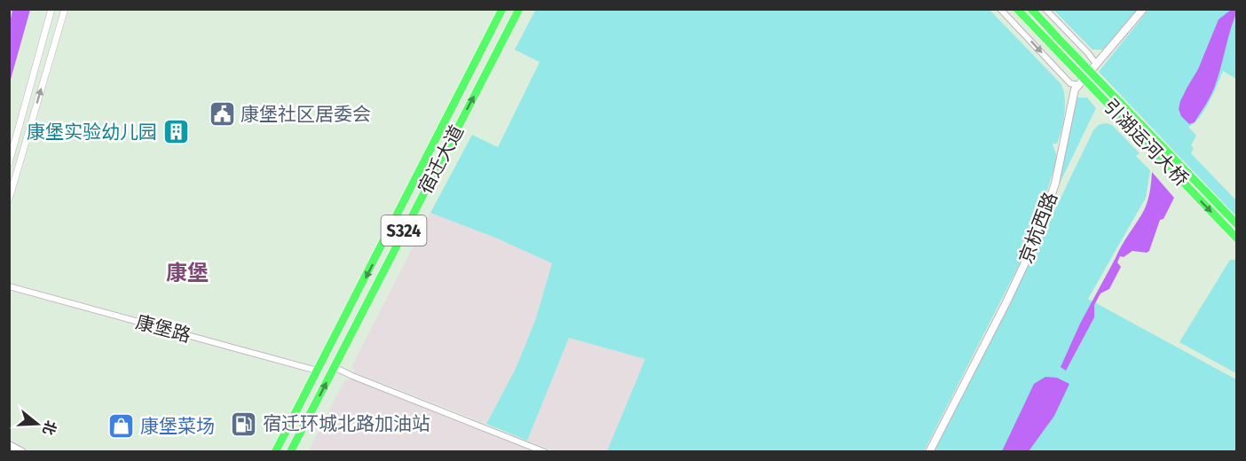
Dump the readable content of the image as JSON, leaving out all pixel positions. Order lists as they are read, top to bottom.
{
  "streets": {
    "main road": [
      "引湖运河大桥",
      "宿迁大道",
      "京杭西路",
      "S324"
    ],
    "street": ["康堡路"]
  },
  "crossings": [
    ["宿迁大道", "康堡路"]
  ],
  "districts": ["康堡"],
  "places": {
    "public building": ["康堡社区居委会"],
    "building": ["康堡实验幼儿园"],
    "fuel station": ["宿迁环城北路加油站"],
    "shop": ["康堡菜场"]
  },
  "north": "right"
}
